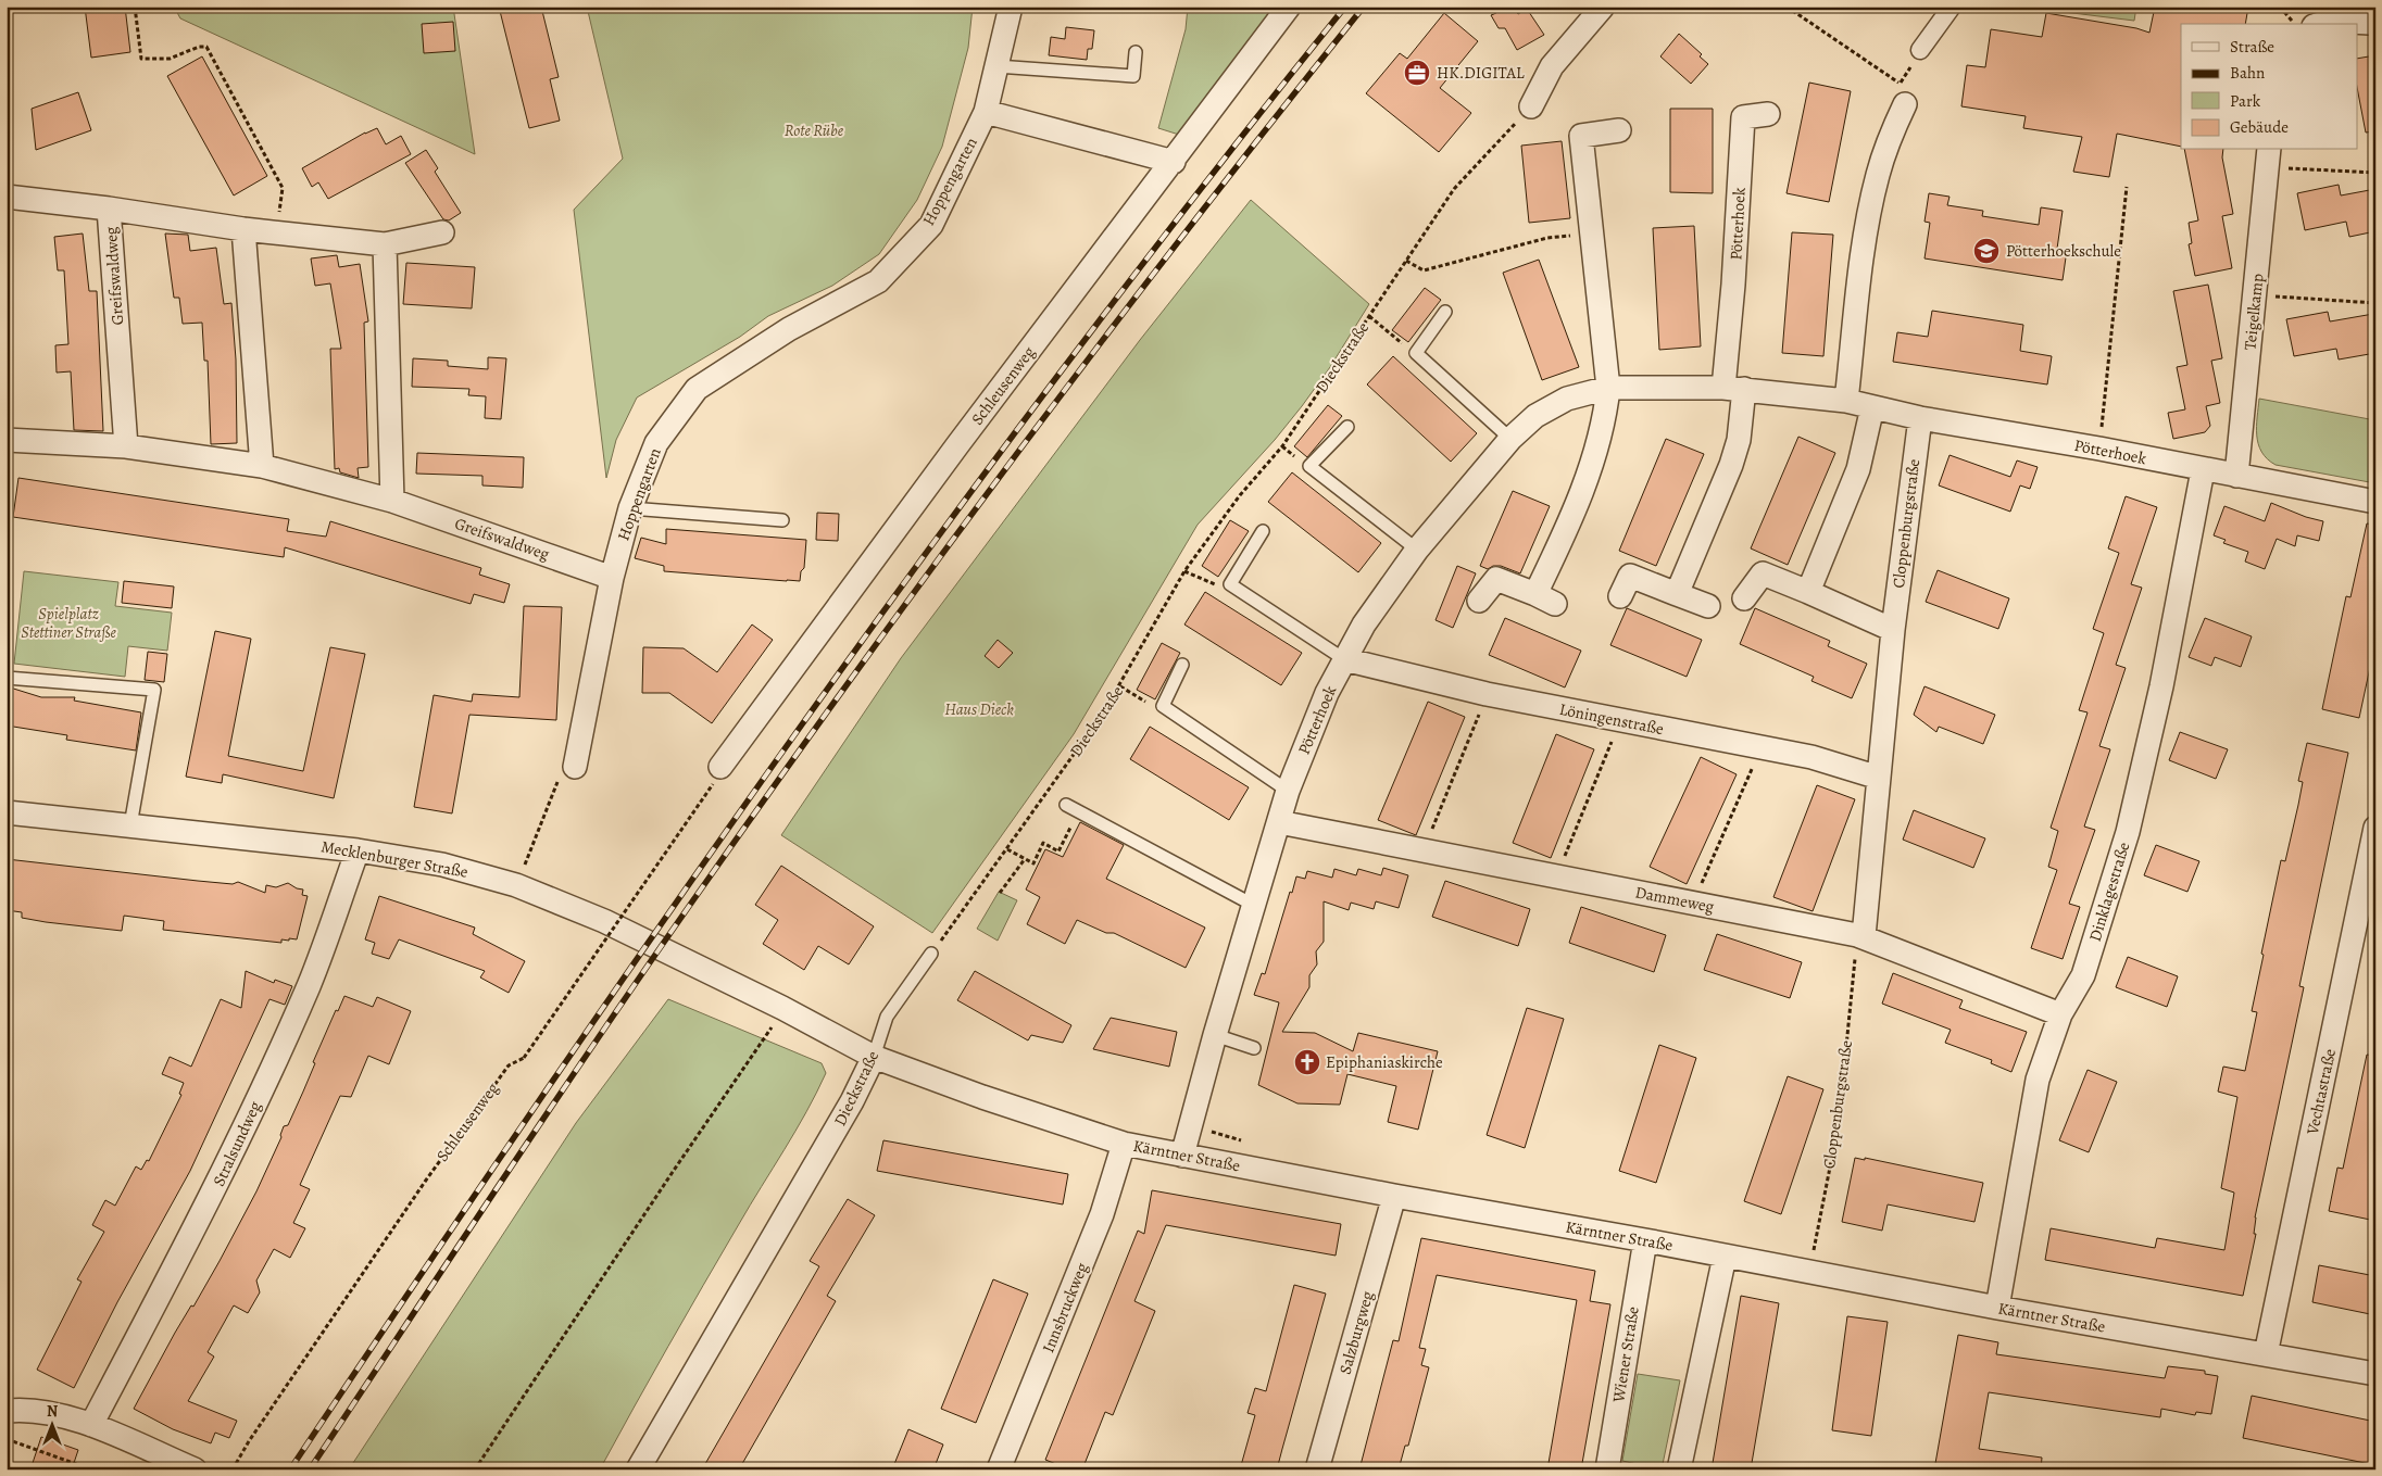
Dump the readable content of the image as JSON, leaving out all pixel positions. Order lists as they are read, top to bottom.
{
  "streets": {
    "street": [
      "Hoppengarten",
      "Pötterhoek",
      "Greifswaldweg",
      "Teigelkamp",
      "Dieckstraße",
      "Schleusenweg",
      "Cloppenburgstraße",
      "Löningenstraße",
      "Mecklenburger Straße",
      "Dinklagestraße",
      "Dammeweg",
      "Vechtastraße",
      "Stralsundweg",
      "Kärntner Straße",
      "Innsbruckweg",
      "Salzburgweg",
      "Wiener Straße"
    ]
  },
  "crossings": [
    ["Hoppengarten", "Greifswaldweg"],
    ["Pötterhoek", "Teigelkamp"],
    ["Pötterhoek", "Cloppenburgstraße"],
    ["Pötterhoek", "Löningenstraße"],
    ["Pötterhoek", "Dinklagestraße"],
    ["Pötterhoek", "Dammeweg"],
    ["Pötterhoek", "Kärntner Straße"],
    ["Dieckstraße", "Mecklenburger Straße"],
    ["Dieckstraße", "Kärntner Straße"],
    ["Cloppenburgstraße", "Löningenstraße"],
    ["Cloppenburgstraße", "Dammeweg"],
    ["Cloppenburgstraße", "Kärntner Straße"],
    ["Mecklenburger Straße", "Stralsundweg"],
    ["Mecklenburger Straße", "Kärntner Straße"],
    ["Dinklagestraße", "Dammeweg"],
    ["Dinklagestraße", "Kärntner Straße"],
    ["Vechtastraße", "Kärntner Straße"],
    ["Kärntner Straße", "Innsbruckweg"],
    ["Kärntner Straße", "Salzburgweg"],
    ["Kärntner Straße", "Wiener Straße"]
  ],
  "parks": ["Rote Rübe", "Spielplatz Stettiner Straße", "Haus Dieck"],
  "places": {
    "office": ["HK.DIGITAL"],
    "school or university": ["Pötterhoekschule"],
    "church": ["Epiphaniaskirche"]
  },
  "legend": [
    "Straße",
    "Bahn",
    "Park",
    "Gebäude"
  ],
  "north": "top"
}
